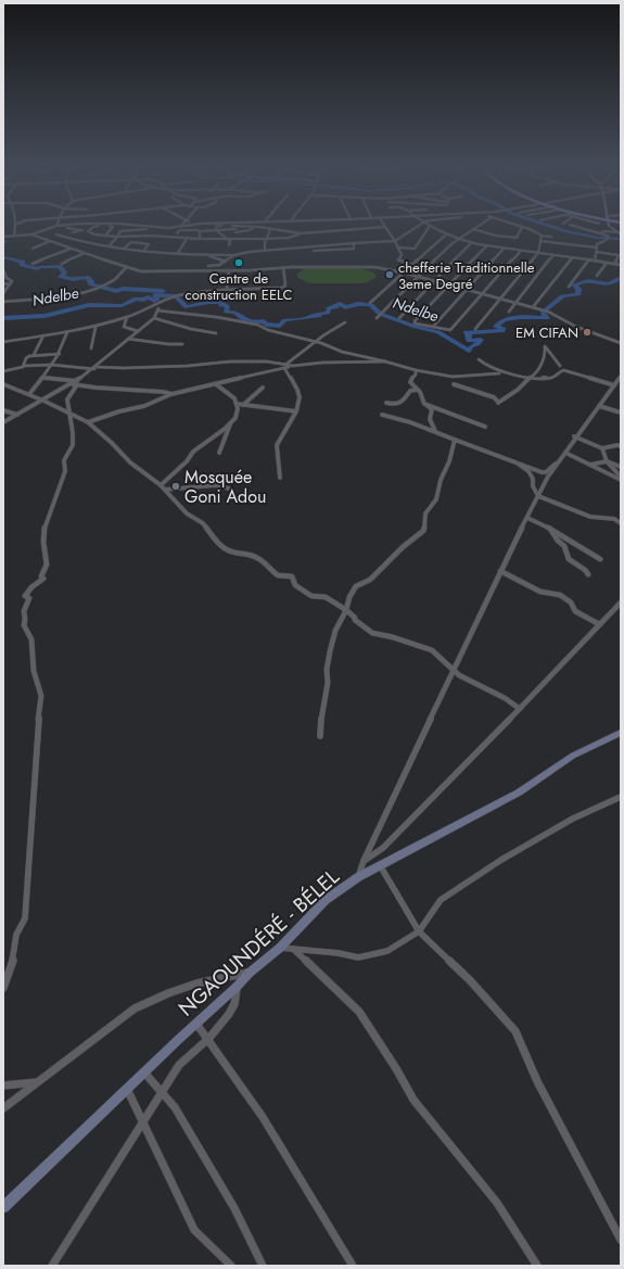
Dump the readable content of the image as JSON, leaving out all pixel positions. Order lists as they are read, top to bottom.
{
  "streets": {
    "main road": ["NGAOUNDÉRÉ - BÉLEL"]
  },
  "water": ["Ndelbe"],
  "places": [
    "Centre de construction EELC",
    "chefferie Traditionnelle 3eme Degré",
    "EM CIFAN",
    "Mosquée Goni Adou"
  ]
}
